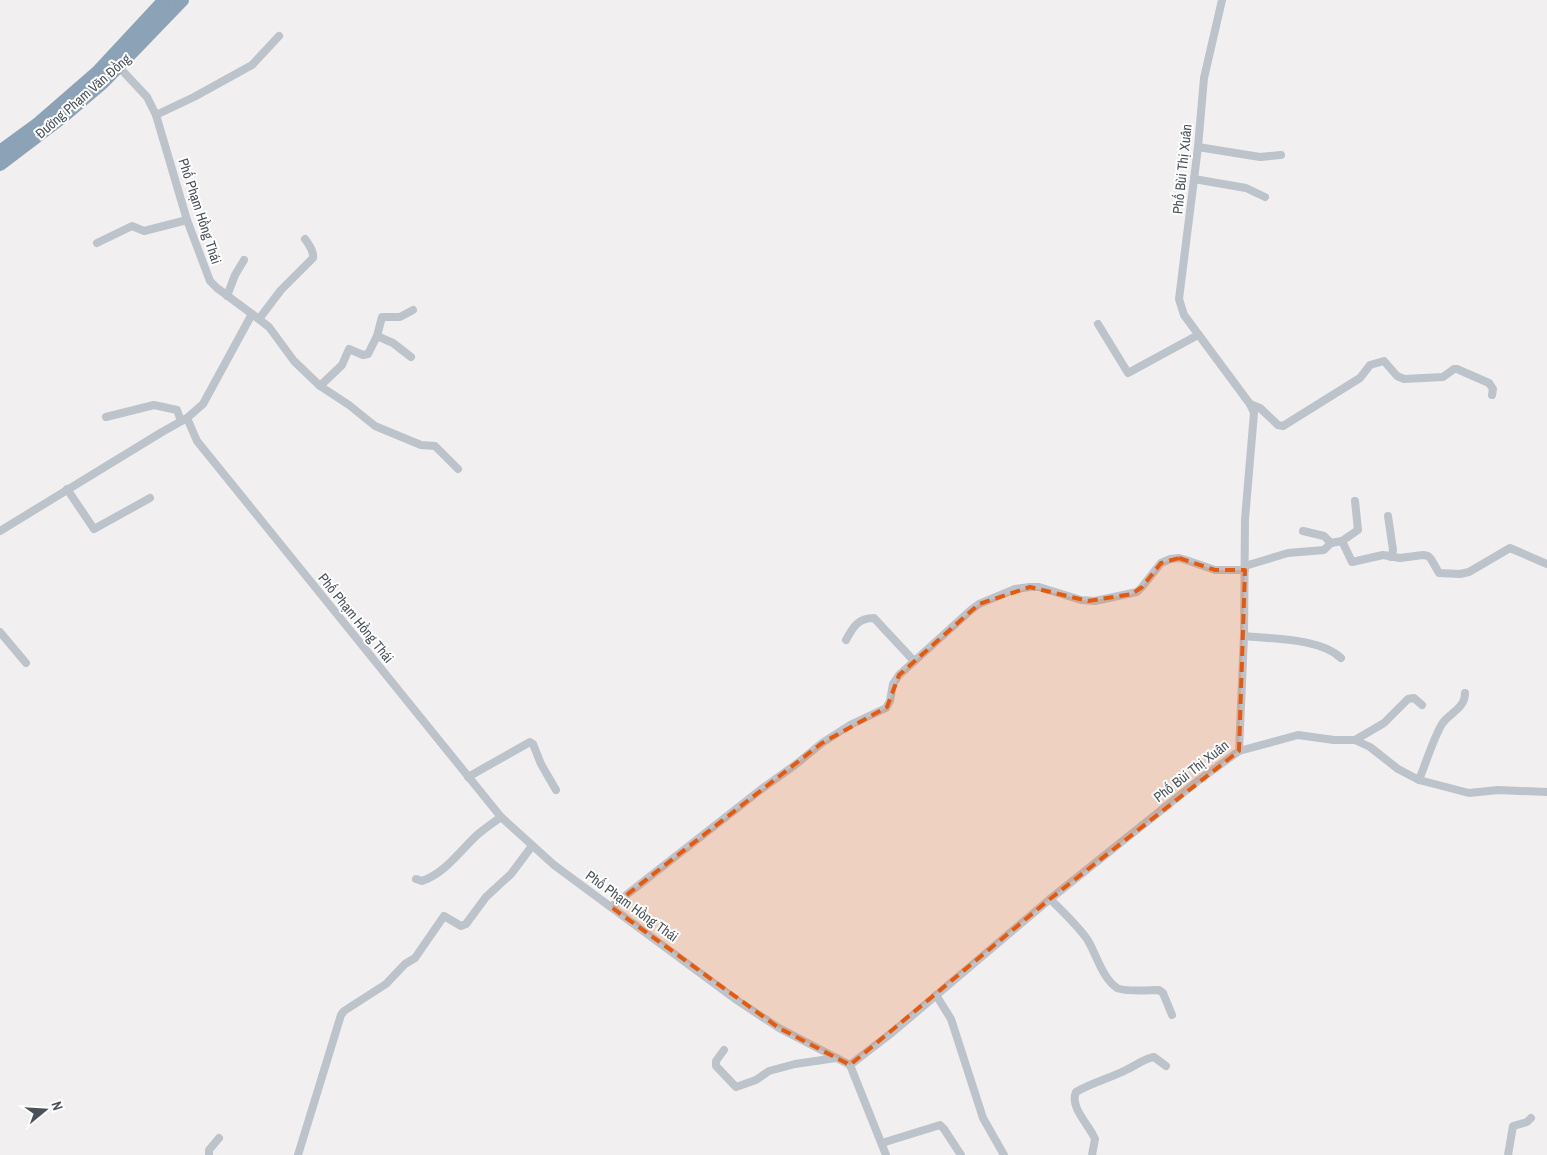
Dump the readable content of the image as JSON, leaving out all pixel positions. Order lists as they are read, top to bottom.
{
  "streets": {
    "highway": ["Đường Phạm Văn Đồng"],
    "street": ["Phố Bùi Thị Xuân", "Phố Phạm Hồng Thái"]
  },
  "crossings": [
    ["Đường Phạm Văn Đồng", "Phố Phạm Hồng Thái"],
    ["Phố Bùi Thị Xuân", "Phố Phạm Hồng Thái"]
  ],
  "north": "right"
}
